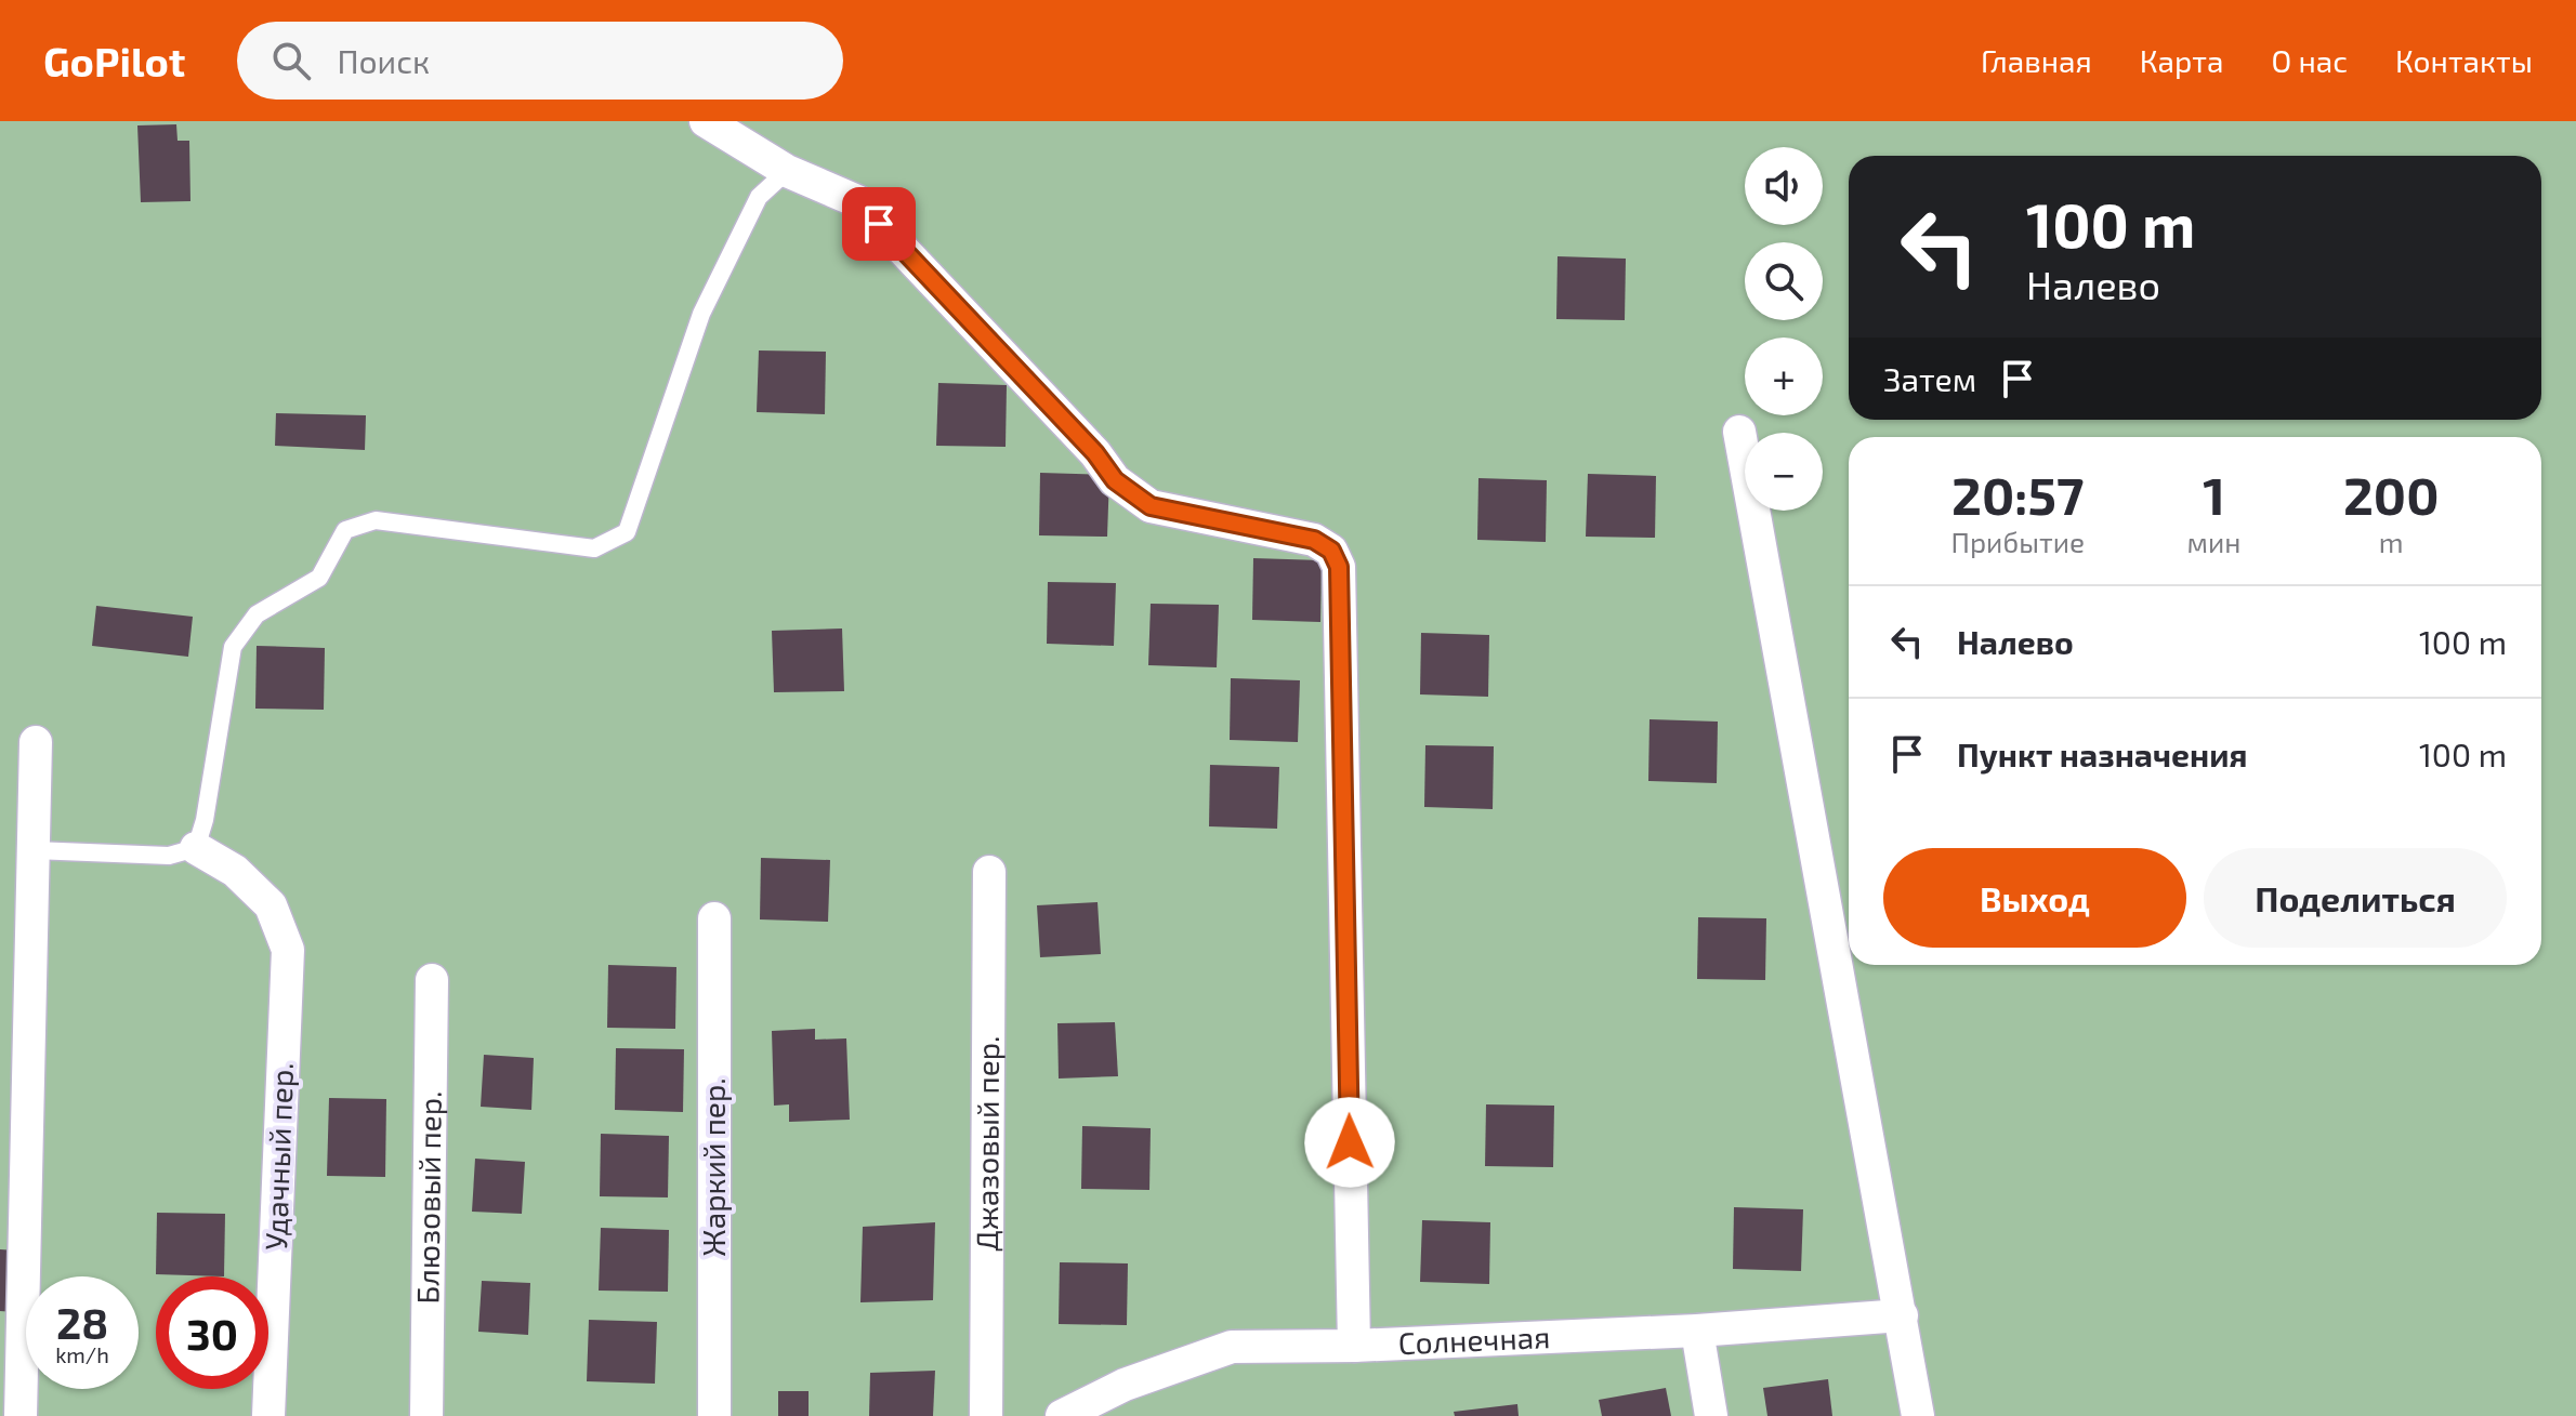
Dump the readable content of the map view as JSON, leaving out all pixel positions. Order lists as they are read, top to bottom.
{
  "streets": {
    "street": [
      "Джазовый пер.",
      "Удачный пер.",
      "Жаркий пер.",
      "Блюзовый пер.",
      "Солнечная"
    ]
  },
  "page": {
    "header": "GoPilot",
    "search": "Поиск",
    "nav": [
      "Главная",
      "Карта",
      "О нас",
      "Контакты"
    ],
    "map_buttons": ["+", "−"],
    "turn": ["100 m", "Налево"],
    "then": "Затем",
    "eta": [
      "20:57",
      "Прибытие",
      "1",
      "мин",
      "200",
      "m"
    ],
    "list": [
      {
        "name": "Налево",
        "value": "100 m"
      },
      {
        "name": "Пункт назначения",
        "value": "100 m"
      }
    ],
    "buttons": ["Выход", "Поделиться"],
    "speed": "28 km/h",
    "limit": "30"
  }
}
